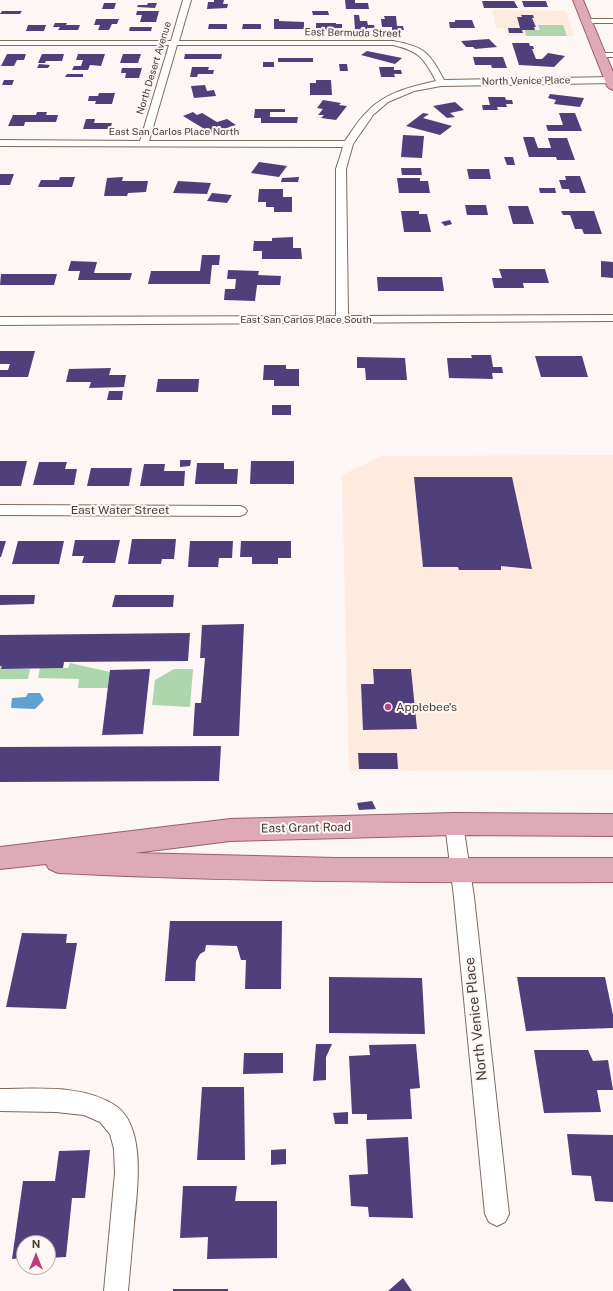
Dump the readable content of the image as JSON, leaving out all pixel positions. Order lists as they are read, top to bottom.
{
  "streets": {
    "main road": ["East Grant Road"],
    "street": [
      "East Bermuda Street",
      "North Desert Avenue",
      "North Venice Place",
      "East San Carlos Place North",
      "East San Carlos Place South",
      "East Water Street"
    ]
  },
  "crossings": [
    ["East Bermuda Street", "North Desert Avenue"],
    ["East Bermuda Street", "North Venice Place"],
    ["North Desert Avenue", "East San Carlos Place North"],
    ["North Venice Place", "East Grant Road"]
  ],
  "places": ["Applebee's"],
  "north": "top"
}
